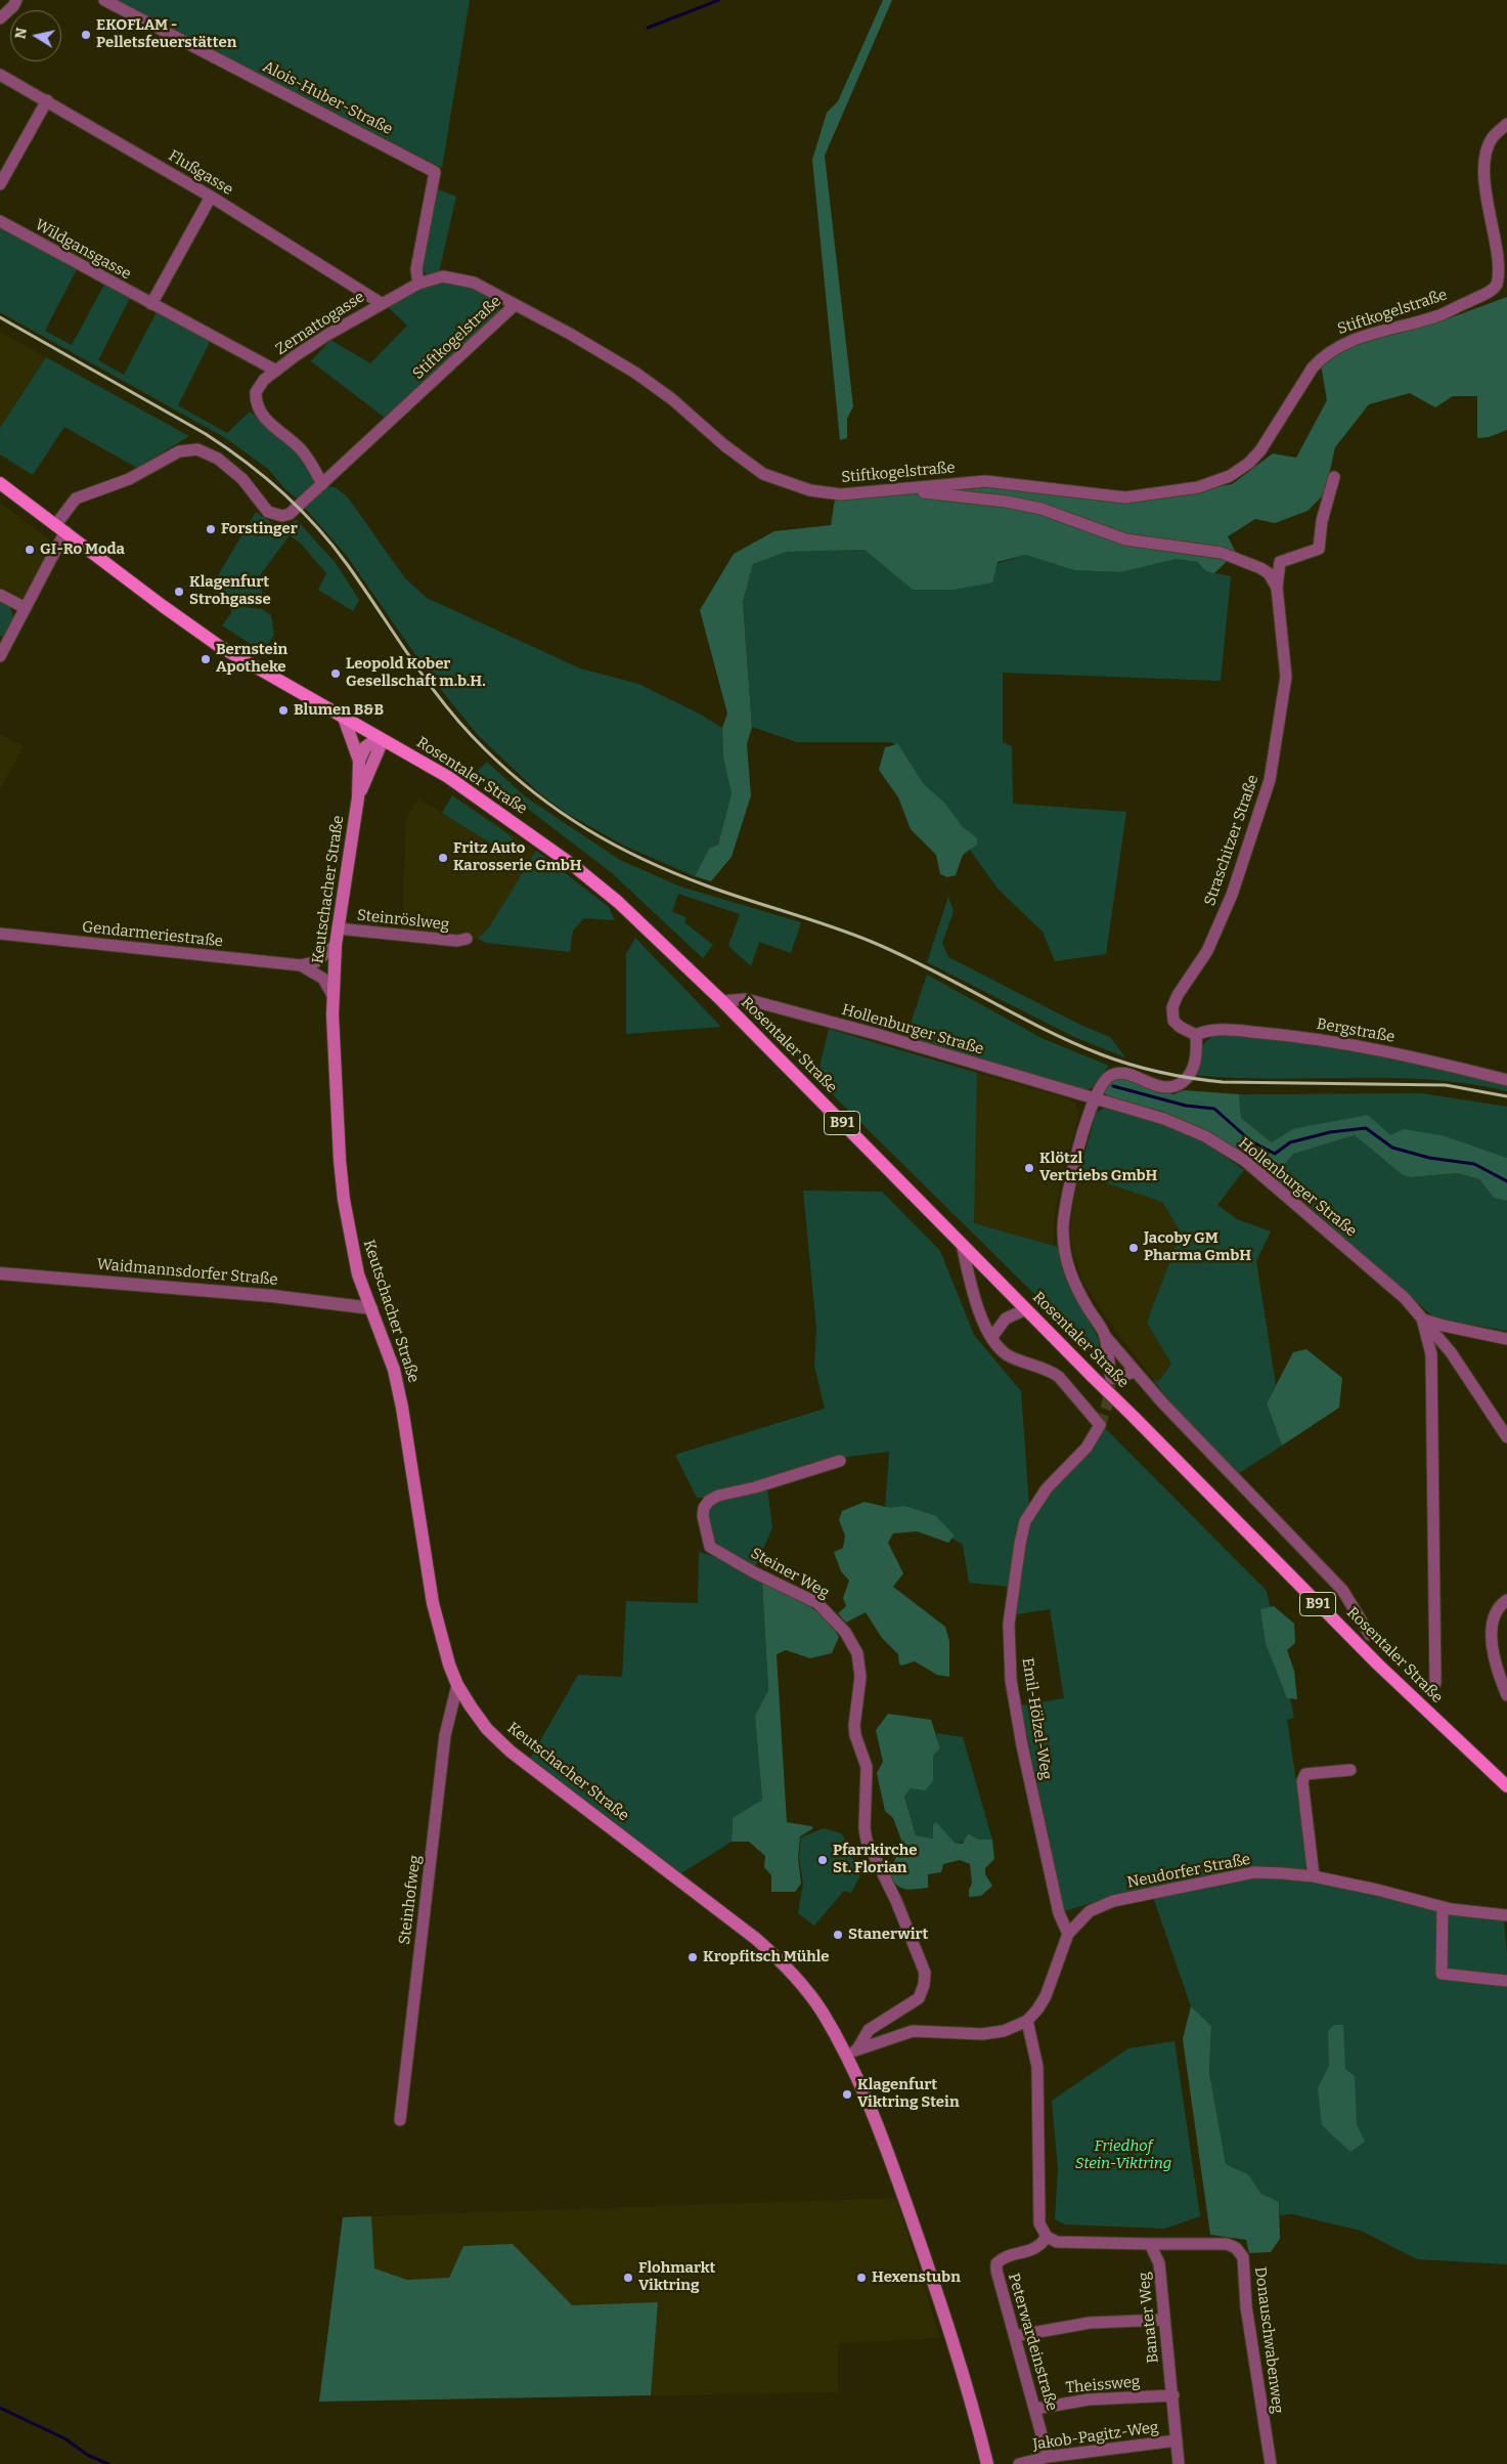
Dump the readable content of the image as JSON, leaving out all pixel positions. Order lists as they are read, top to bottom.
{
  "streets": {
    "main road": ["Rosentaler Straße", "Keutschacher Straße", "B91"],
    "street": [
      "Alois-Huber-Straße",
      "Flußgasse",
      "Wildgansgasse",
      "Stiftkogelstraße",
      "Zernattogasse",
      "Straschitzer Straße",
      "Steinröslweg",
      "Gendarmeriestraße",
      "Hollenburger Straße",
      "Bergstraße",
      "Waidmannsdorfer Straße",
      "Steiner Weg",
      "Emil-Hölzel-Weg",
      "Neudorfer Straße",
      "Steinhofweg",
      "Banater Weg",
      "Donauschwabenweg",
      "Peterwardeinstraße",
      "Theissweg",
      "Jakob-Pagitz-Weg"
    ]
  },
  "crossings": [
    ["Alois-Huber-Straße", "Zernattogasse"],
    ["Flußgasse", "Zernattogasse"],
    ["Wildgansgasse", "Zernattogasse"],
    ["Stiftkogelstraße", "Zernattogasse"],
    ["Stiftkogelstraße", "Rosentaler Straße"],
    ["Rosentaler Straße", "Hollenburger Straße"],
    ["Rosentaler Straße", "Emil-Hölzel-Weg"],
    ["Straschitzer Straße", "Bergstraße"],
    ["Keutschacher Straße", "Steinröslweg"],
    ["Keutschacher Straße", "Gendarmeriestraße"],
    ["Keutschacher Straße", "Waidmannsdorfer Straße"],
    ["Keutschacher Straße", "Steiner Weg"],
    ["Keutschacher Straße", "Steinhofweg"],
    ["Emil-Hölzel-Weg", "Neudorfer Straße"],
    ["Banater Weg", "Donauschwabenweg"],
    ["Banater Weg", "Theissweg"],
    ["Banater Weg", "Jakob-Pagitz-Weg"],
    ["Peterwardeinstraße", "Theissweg"],
    ["Peterwardeinstraße", "Jakob-Pagitz-Weg"]
  ],
  "parks": ["Friedhof Stein-Viktring"],
  "places": [
    "EKOFLAM - Pelletsfeuerstätten",
    "Forstinger",
    "GI-Ro Moda",
    "Klagenfurt Strohgasse",
    "Bernstein Apotheke",
    "Leopold Kober Gesellschaft m.b.H.",
    "Blumen B&B",
    "Fritz Auto Karosserie GmbH",
    "Klötzl Vertriebs GmbH",
    "Jacoby GM Pharma GmbH",
    "Pfarrkirche St. Florian",
    "Stanerwirt",
    "Kropfitsch Mühle",
    "Klagenfurt Viktring Stein",
    "Flohmarkt Viktring",
    "Hexenstubn"
  ],
  "north": "left"
}
